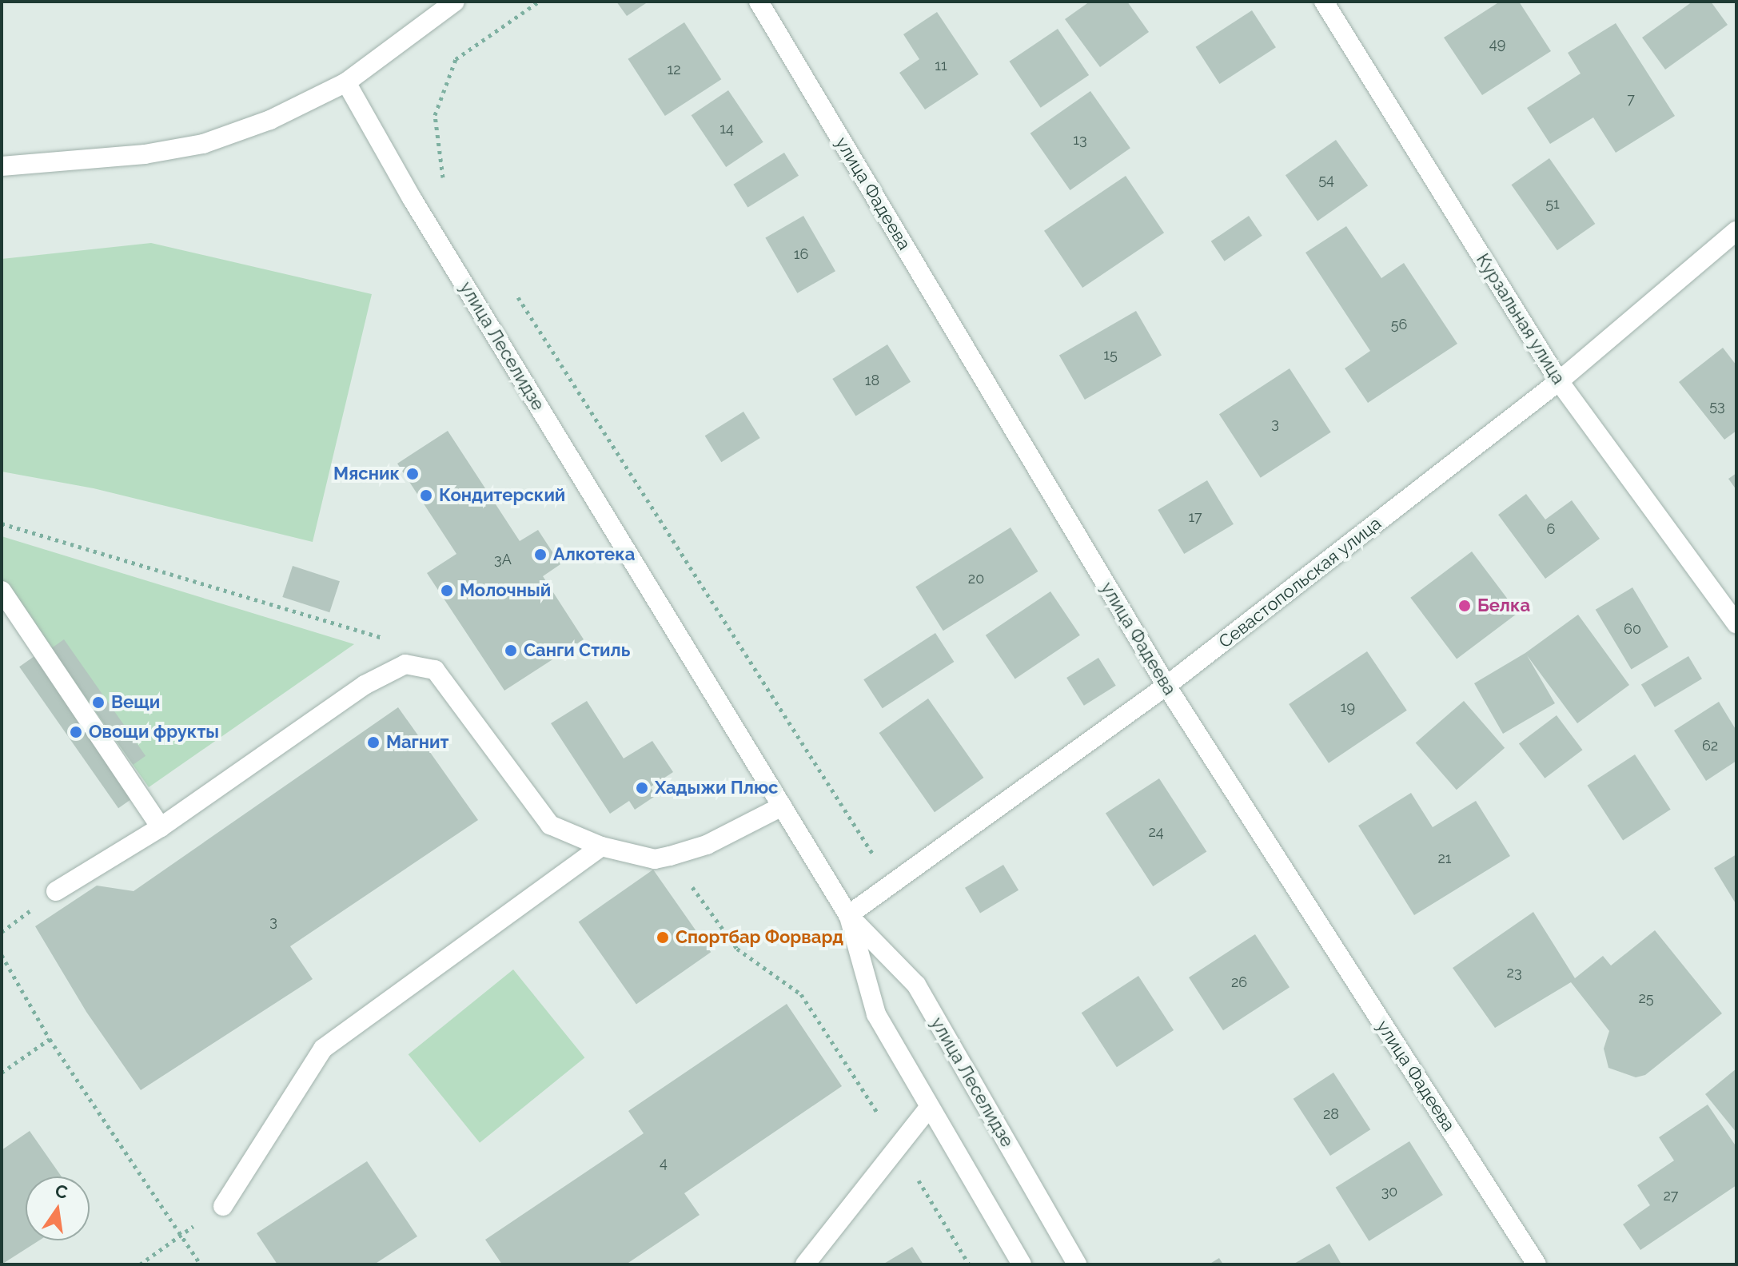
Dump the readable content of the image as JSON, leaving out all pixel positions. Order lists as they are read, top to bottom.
{
  "streets": {
    "street": [
      "улица Фадеева",
      "Курзальная улица",
      "улица Леселидзе",
      "Севастопольская улица"
    ]
  },
  "crossings": [
    ["улица Фадеева", "Севастопольская улица"],
    ["Курзальная улица", "Севастопольская улица"],
    ["улица Леселидзе", "Севастопольская улица"]
  ],
  "places": [
    "Мясник",
    "Кондитерский",
    "Алкотека",
    "Молочный",
    "Белка",
    "Санги Стиль",
    "Вещи",
    "Овощи фрукты",
    "Магнит",
    "Хадыжи Плюс",
    "Спортбар Форвард"
  ],
  "house_numbers": [
    "49",
    "11",
    "12",
    "7",
    "14",
    "13",
    "54",
    "51",
    "16",
    "56",
    "15",
    "18",
    "53",
    "3",
    "17",
    "6",
    "3А",
    "20",
    "60",
    "19",
    "62",
    "24",
    "21",
    "3",
    "23",
    "26",
    "25",
    "28",
    "4",
    "30",
    "27"
  ],
  "north": "top"
}
